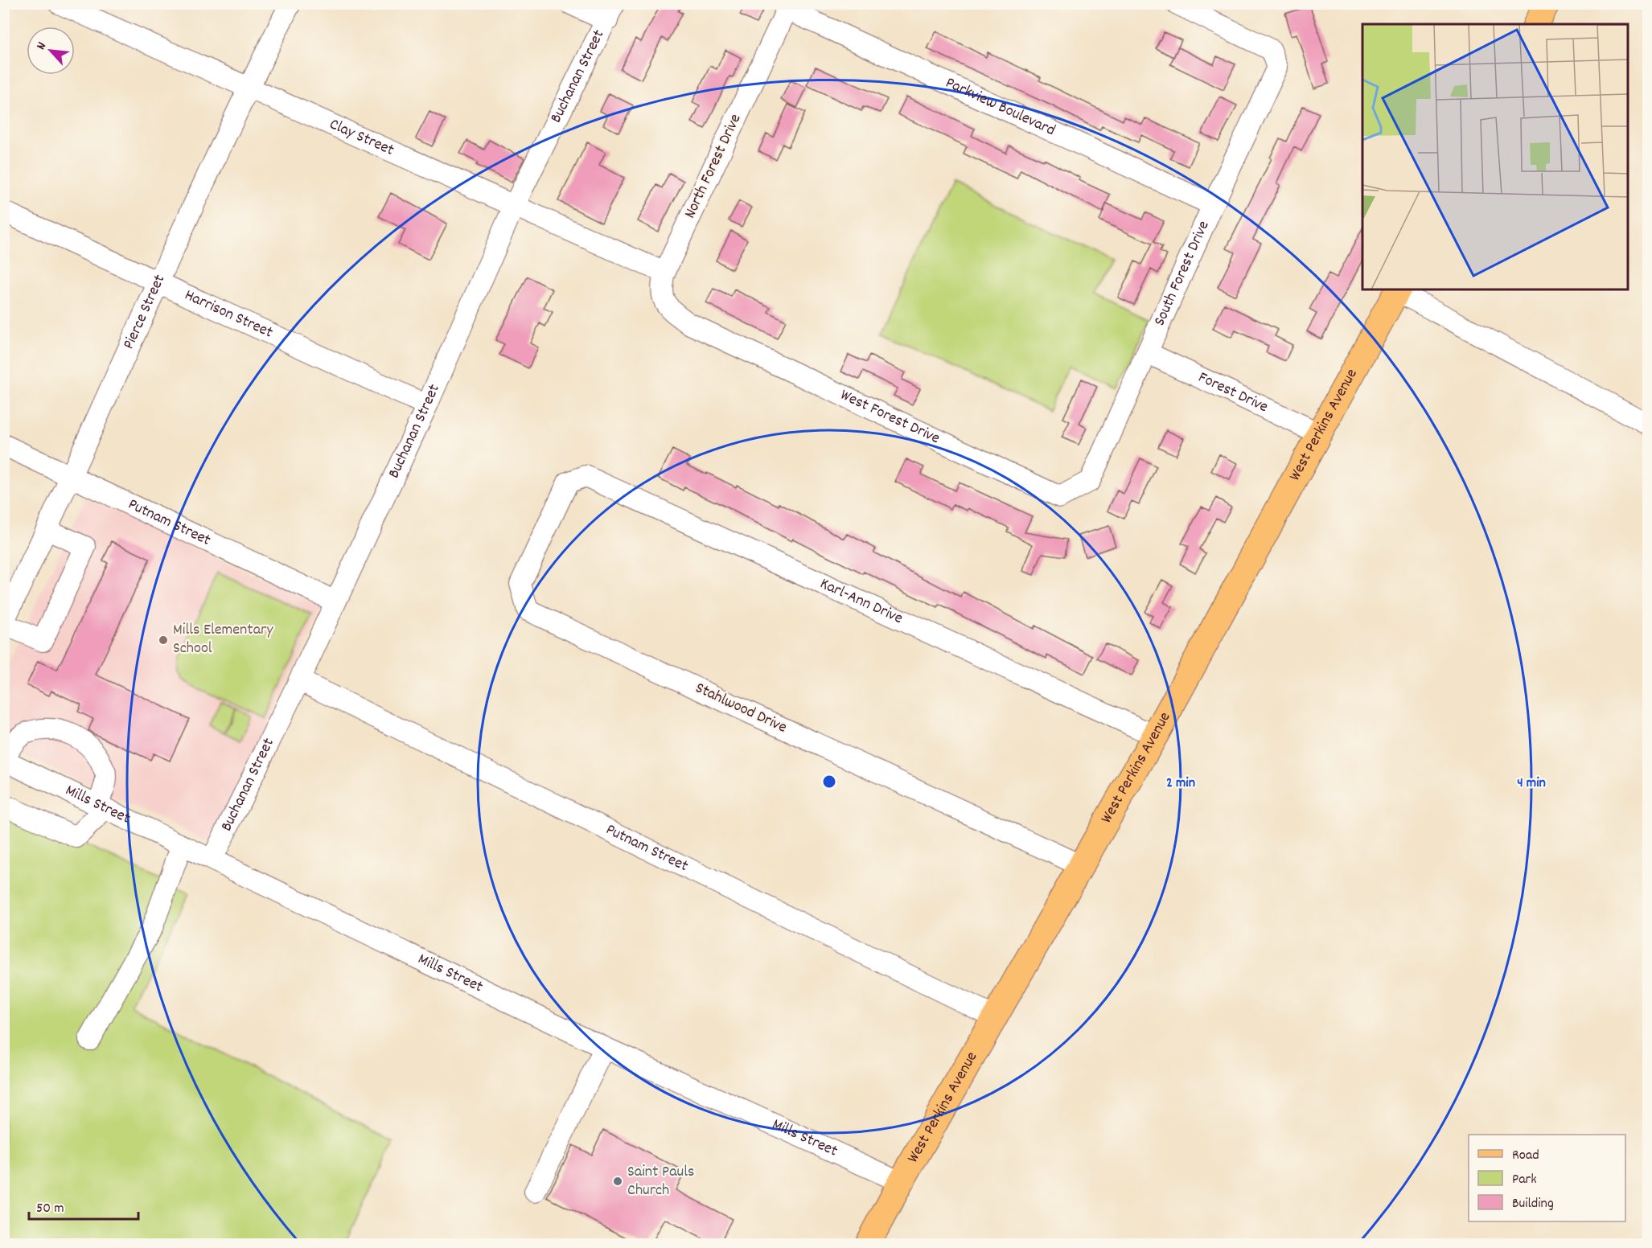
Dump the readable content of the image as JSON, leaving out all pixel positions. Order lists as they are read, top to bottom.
{
  "streets": {
    "main road": ["West Perkins Avenue"],
    "street": [
      "Buchanan Street",
      "Parkview Boulevard",
      "Clay Street",
      "North Forest Drive",
      "South Forest Drive",
      "Pierce Street",
      "Harrison Street",
      "Forest Drive",
      "West Forest Drive",
      "Putnam Street",
      "Karl-Ann Drive",
      "Stahlwood Drive",
      "Mills Street"
    ]
  },
  "crossings": [
    ["Buchanan Street", "Clay Street"],
    ["Buchanan Street", "Harrison Street"],
    ["Buchanan Street", "Putnam Street"],
    ["Buchanan Street", "Mills Street"],
    ["Parkview Boulevard", "North Forest Drive"],
    ["Parkview Boulevard", "South Forest Drive"],
    ["Clay Street", "North Forest Drive"],
    ["Clay Street", "Pierce Street"],
    ["North Forest Drive", "West Forest Drive"],
    ["South Forest Drive", "Forest Drive"],
    ["South Forest Drive", "West Forest Drive"],
    ["Pierce Street", "Harrison Street"],
    ["Pierce Street", "Putnam Street"],
    ["Forest Drive", "West Perkins Avenue"],
    ["West Perkins Avenue", "Putnam Street"],
    ["West Perkins Avenue", "Karl-Ann Drive"],
    ["West Perkins Avenue", "Stahlwood Drive"],
    ["West Perkins Avenue", "Mills Street"],
    ["Karl-Ann Drive", "Stahlwood Drive"]
  ],
  "places": ["Mills Elementary School", "Saint Pauls Church"],
  "legend": ["Road", "Park", "Building"],
  "scale_bar": "50 m",
  "north": "top left",
  "rings": ["2 min", "4 min"]
}
